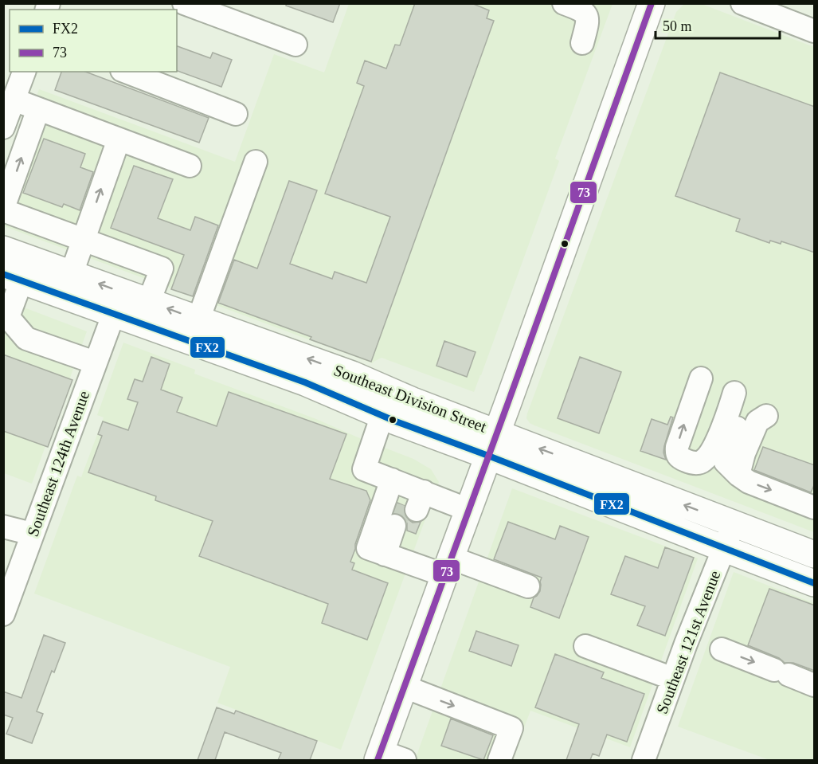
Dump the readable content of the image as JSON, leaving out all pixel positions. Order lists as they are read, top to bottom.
{
  "streets": {
    "main road": ["Southeast Division Street"],
    "street": ["Southeast 124th Avenue", "Southeast 121st Avenue"]
  },
  "crossings": [
    ["Southeast Division Street", "Southeast 124th Avenue"],
    ["Southeast Division Street", "Southeast 121st Avenue"]
  ],
  "lines": ["transit line 73", "transit line FX2"],
  "legend": ["FX2", "73"],
  "scale_bar": "50 m"
}
